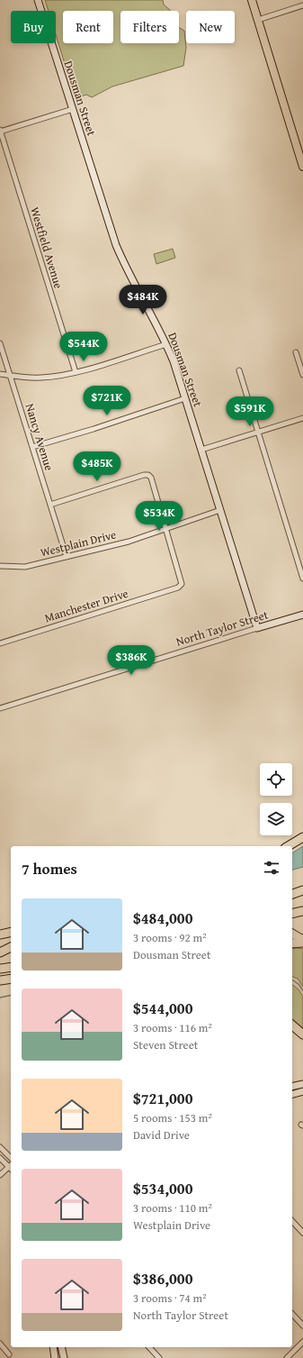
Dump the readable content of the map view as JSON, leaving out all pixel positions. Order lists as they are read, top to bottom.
{
  "streets": {
    "street": [
      "Dousman Street",
      "Westfield Avenue",
      "Nancy Avenue",
      "Westplain Drive",
      "Manchester Drive",
      "North Taylor Street"
    ]
  },
  "crossings": [
    ["Dousman Street", "Westplain Drive"],
    ["Dousman Street", "North Taylor Street"],
    ["Nancy Avenue", "Westplain Drive"],
    ["Westplain Drive", "Manchester Drive"]
  ],
  "page": {
    "chip": [
      "Buy",
      "Rent",
      "Filters",
      "New"
    ],
    "price": [
      "$484K",
      "$544K",
      "$721K",
      "$591K",
      "$485K",
      "$534K",
      "$386K"
    ],
    "heading": "7 homes",
    "list": [
      {
        "name": "$484,000",
        "note": "3 rooms · 92 m² · Dousman Street"
      },
      {
        "name": "$544,000",
        "note": "3 rooms · 116 m² · Steven Street"
      },
      {
        "name": "$721,000",
        "note": "5 rooms · 153 m² · David Drive"
      },
      {
        "name": "$534,000",
        "note": "3 rooms · 110 m² · Westplain Drive"
      },
      {
        "name": "$386,000",
        "note": "3 rooms · 74 m² · North Taylor Street"
      }
    ]
  }
}
